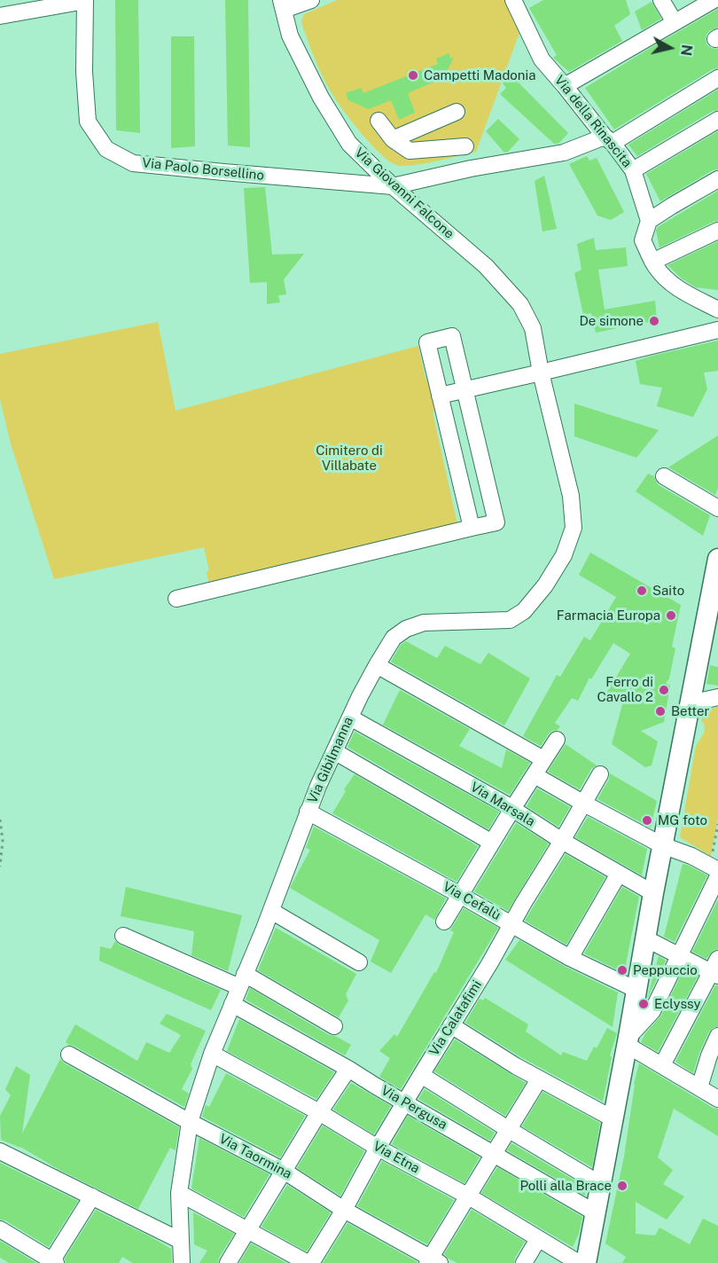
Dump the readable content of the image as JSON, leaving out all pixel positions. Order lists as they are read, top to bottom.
{
  "streets": {
    "street": [
      "Via della Rinascita",
      "Via Paolo Borsellino",
      "Via Giovanni Falcone",
      "Via Gibilmanna",
      "Via Marsala",
      "Via Cefalù",
      "Via Calatafimi",
      "Via Pergusa",
      "Via Taormina",
      "Via Etna"
    ]
  },
  "crossings": [
    ["Via della Rinascita", "Via Paolo Borsellino"],
    ["Via Paolo Borsellino", "Via Giovanni Falcone"],
    ["Via Giovanni Falcone", "Via Gibilmanna"],
    ["Via Gibilmanna", "Via Marsala"],
    ["Via Gibilmanna", "Via Cefalù"],
    ["Via Gibilmanna", "Via Pergusa"],
    ["Via Gibilmanna", "Via Taormina"],
    ["Via Gibilmanna", "Via Etna"],
    ["Via Marsala", "Via Calatafimi"],
    ["Via Cefalù", "Via Calatafimi"],
    ["Via Calatafimi", "Via Pergusa"],
    ["Via Calatafimi", "Via Taormina"],
    ["Via Calatafimi", "Via Etna"]
  ],
  "parks": ["Cimitero di Villabate"],
  "places": [
    "Campetti Madonia",
    "De simone",
    "Saito",
    "Farmacia Europa",
    "Ferro di Cavallo 2",
    "Better",
    "MG foto",
    "Peppuccio",
    "Eclyssy",
    "Polli alla Brace"
  ],
  "north": "right"
}
